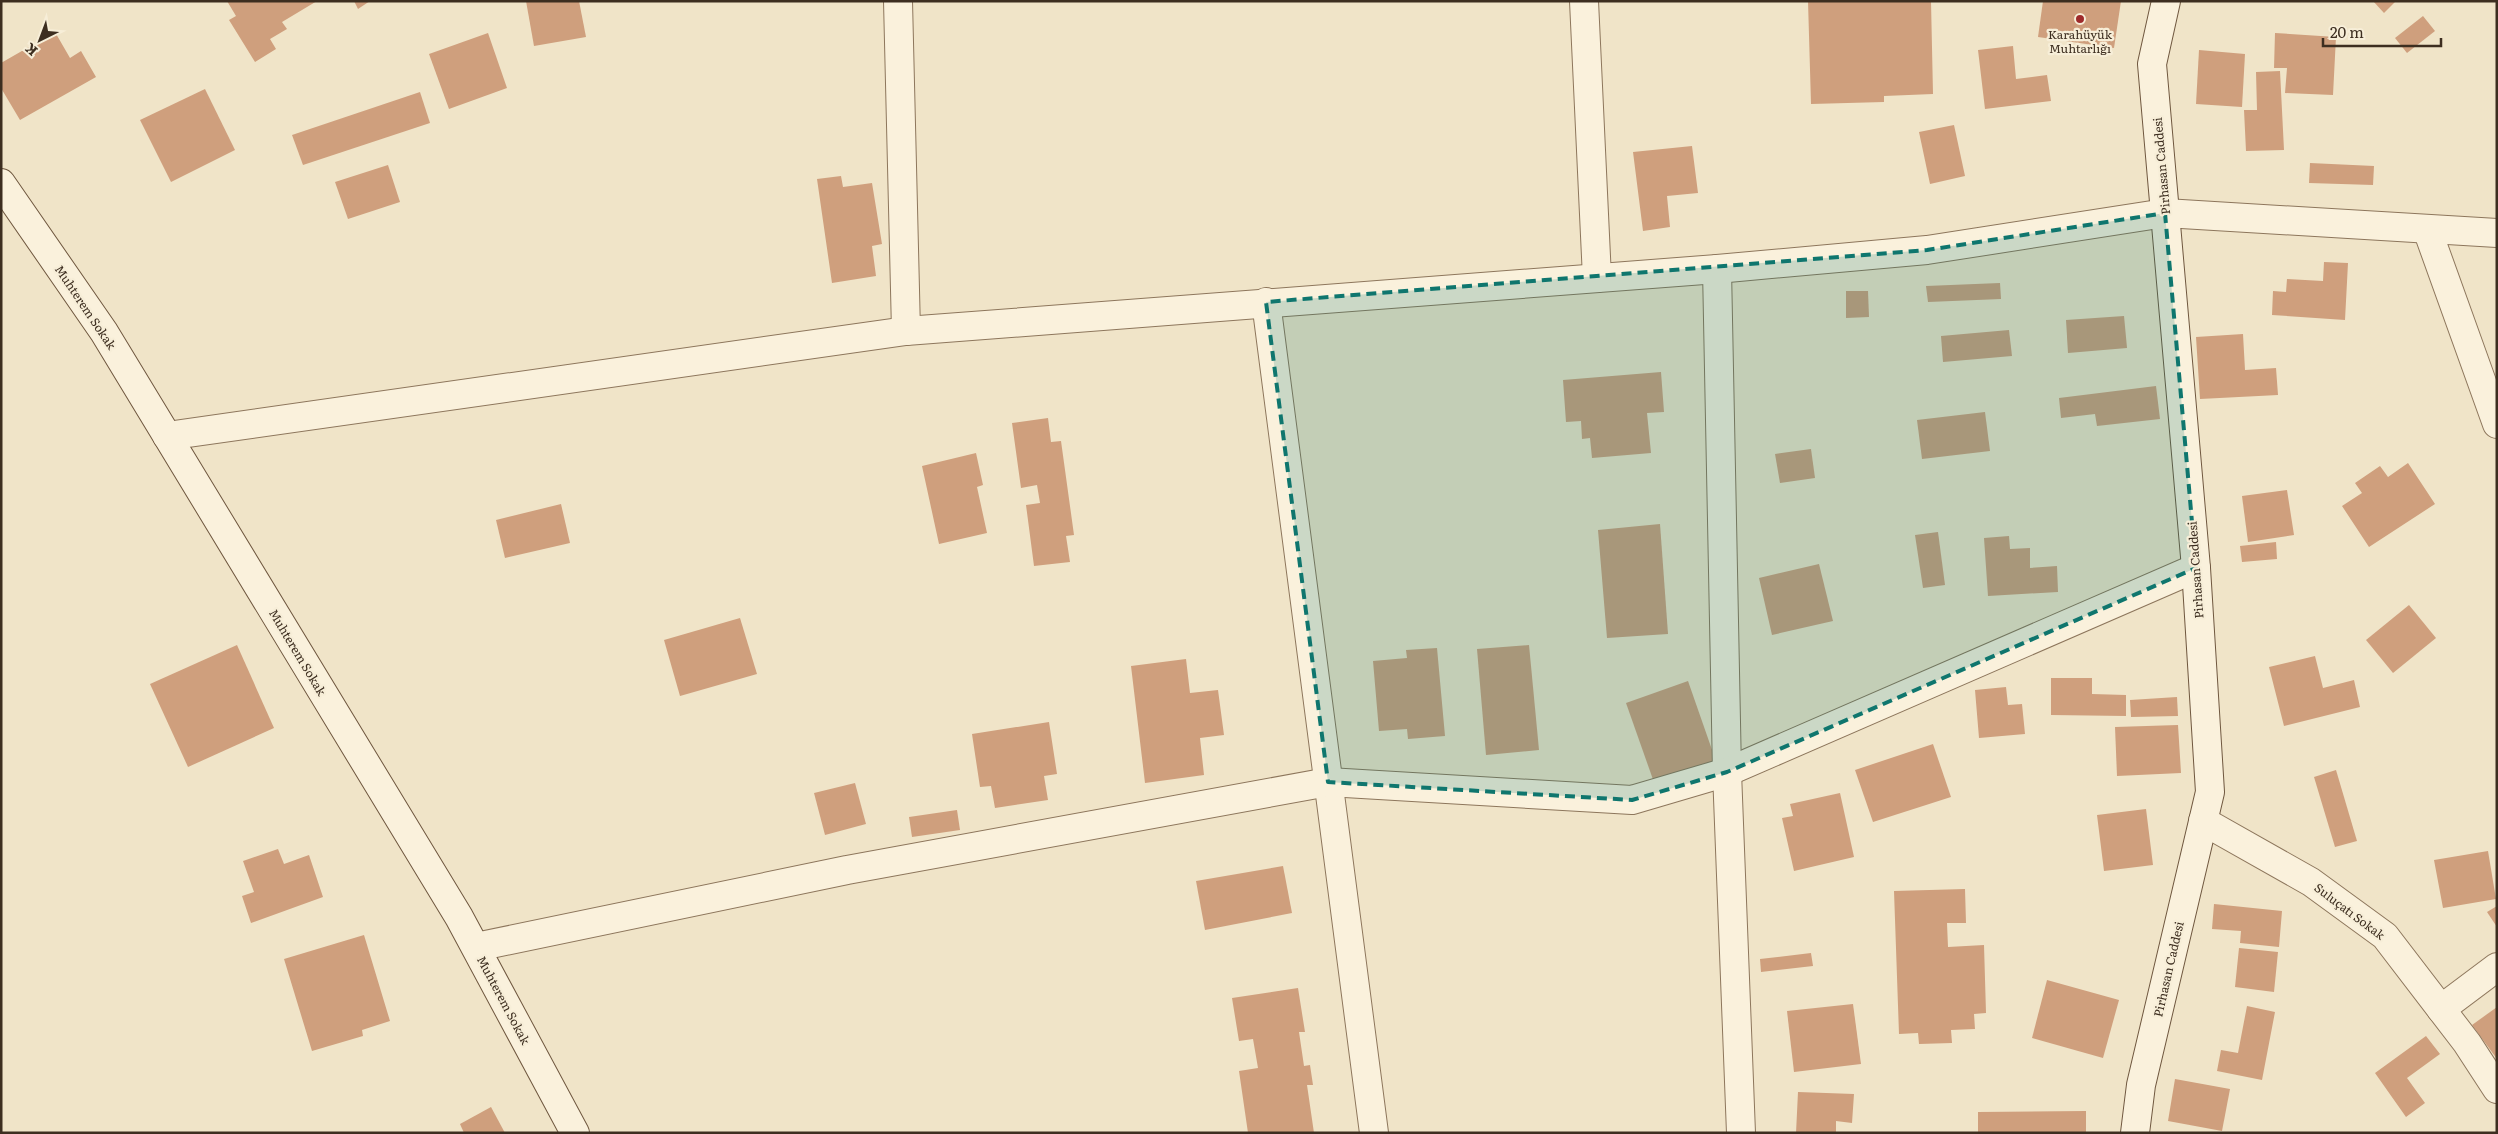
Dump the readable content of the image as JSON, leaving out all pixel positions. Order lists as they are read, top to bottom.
{
  "streets": {
    "street": ["Pirhasan Caddesi", "Muhterem Sokak", "Suluçatı Sokak"]
  },
  "crossings": [
    ["Pirhasan Caddesi", "Suluçatı Sokak"]
  ],
  "places": ["Karahüyük Muhtarlığı"],
  "scale_bar": "20 m",
  "north": "bottom left"
}
